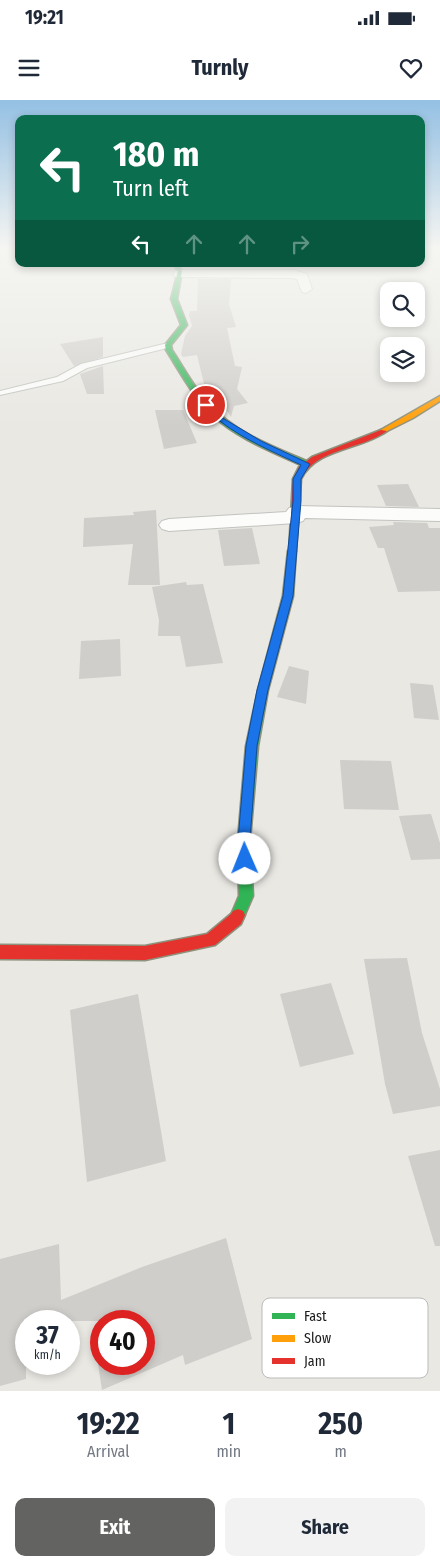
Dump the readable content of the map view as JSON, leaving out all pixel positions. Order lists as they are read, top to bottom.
{
  "legend": ["Fast", "Slow", "Jam"],
  "page": {
    "status": "19:21",
    "header": "Turnly",
    "turn": ["180 m", "Turn left"],
    "speed": "37 km/h",
    "limit": "40",
    "eta": [
      "19:22",
      "Arrival",
      "1",
      "min",
      "250",
      "m"
    ],
    "buttons": ["Exit", "Share"]
  }
}
